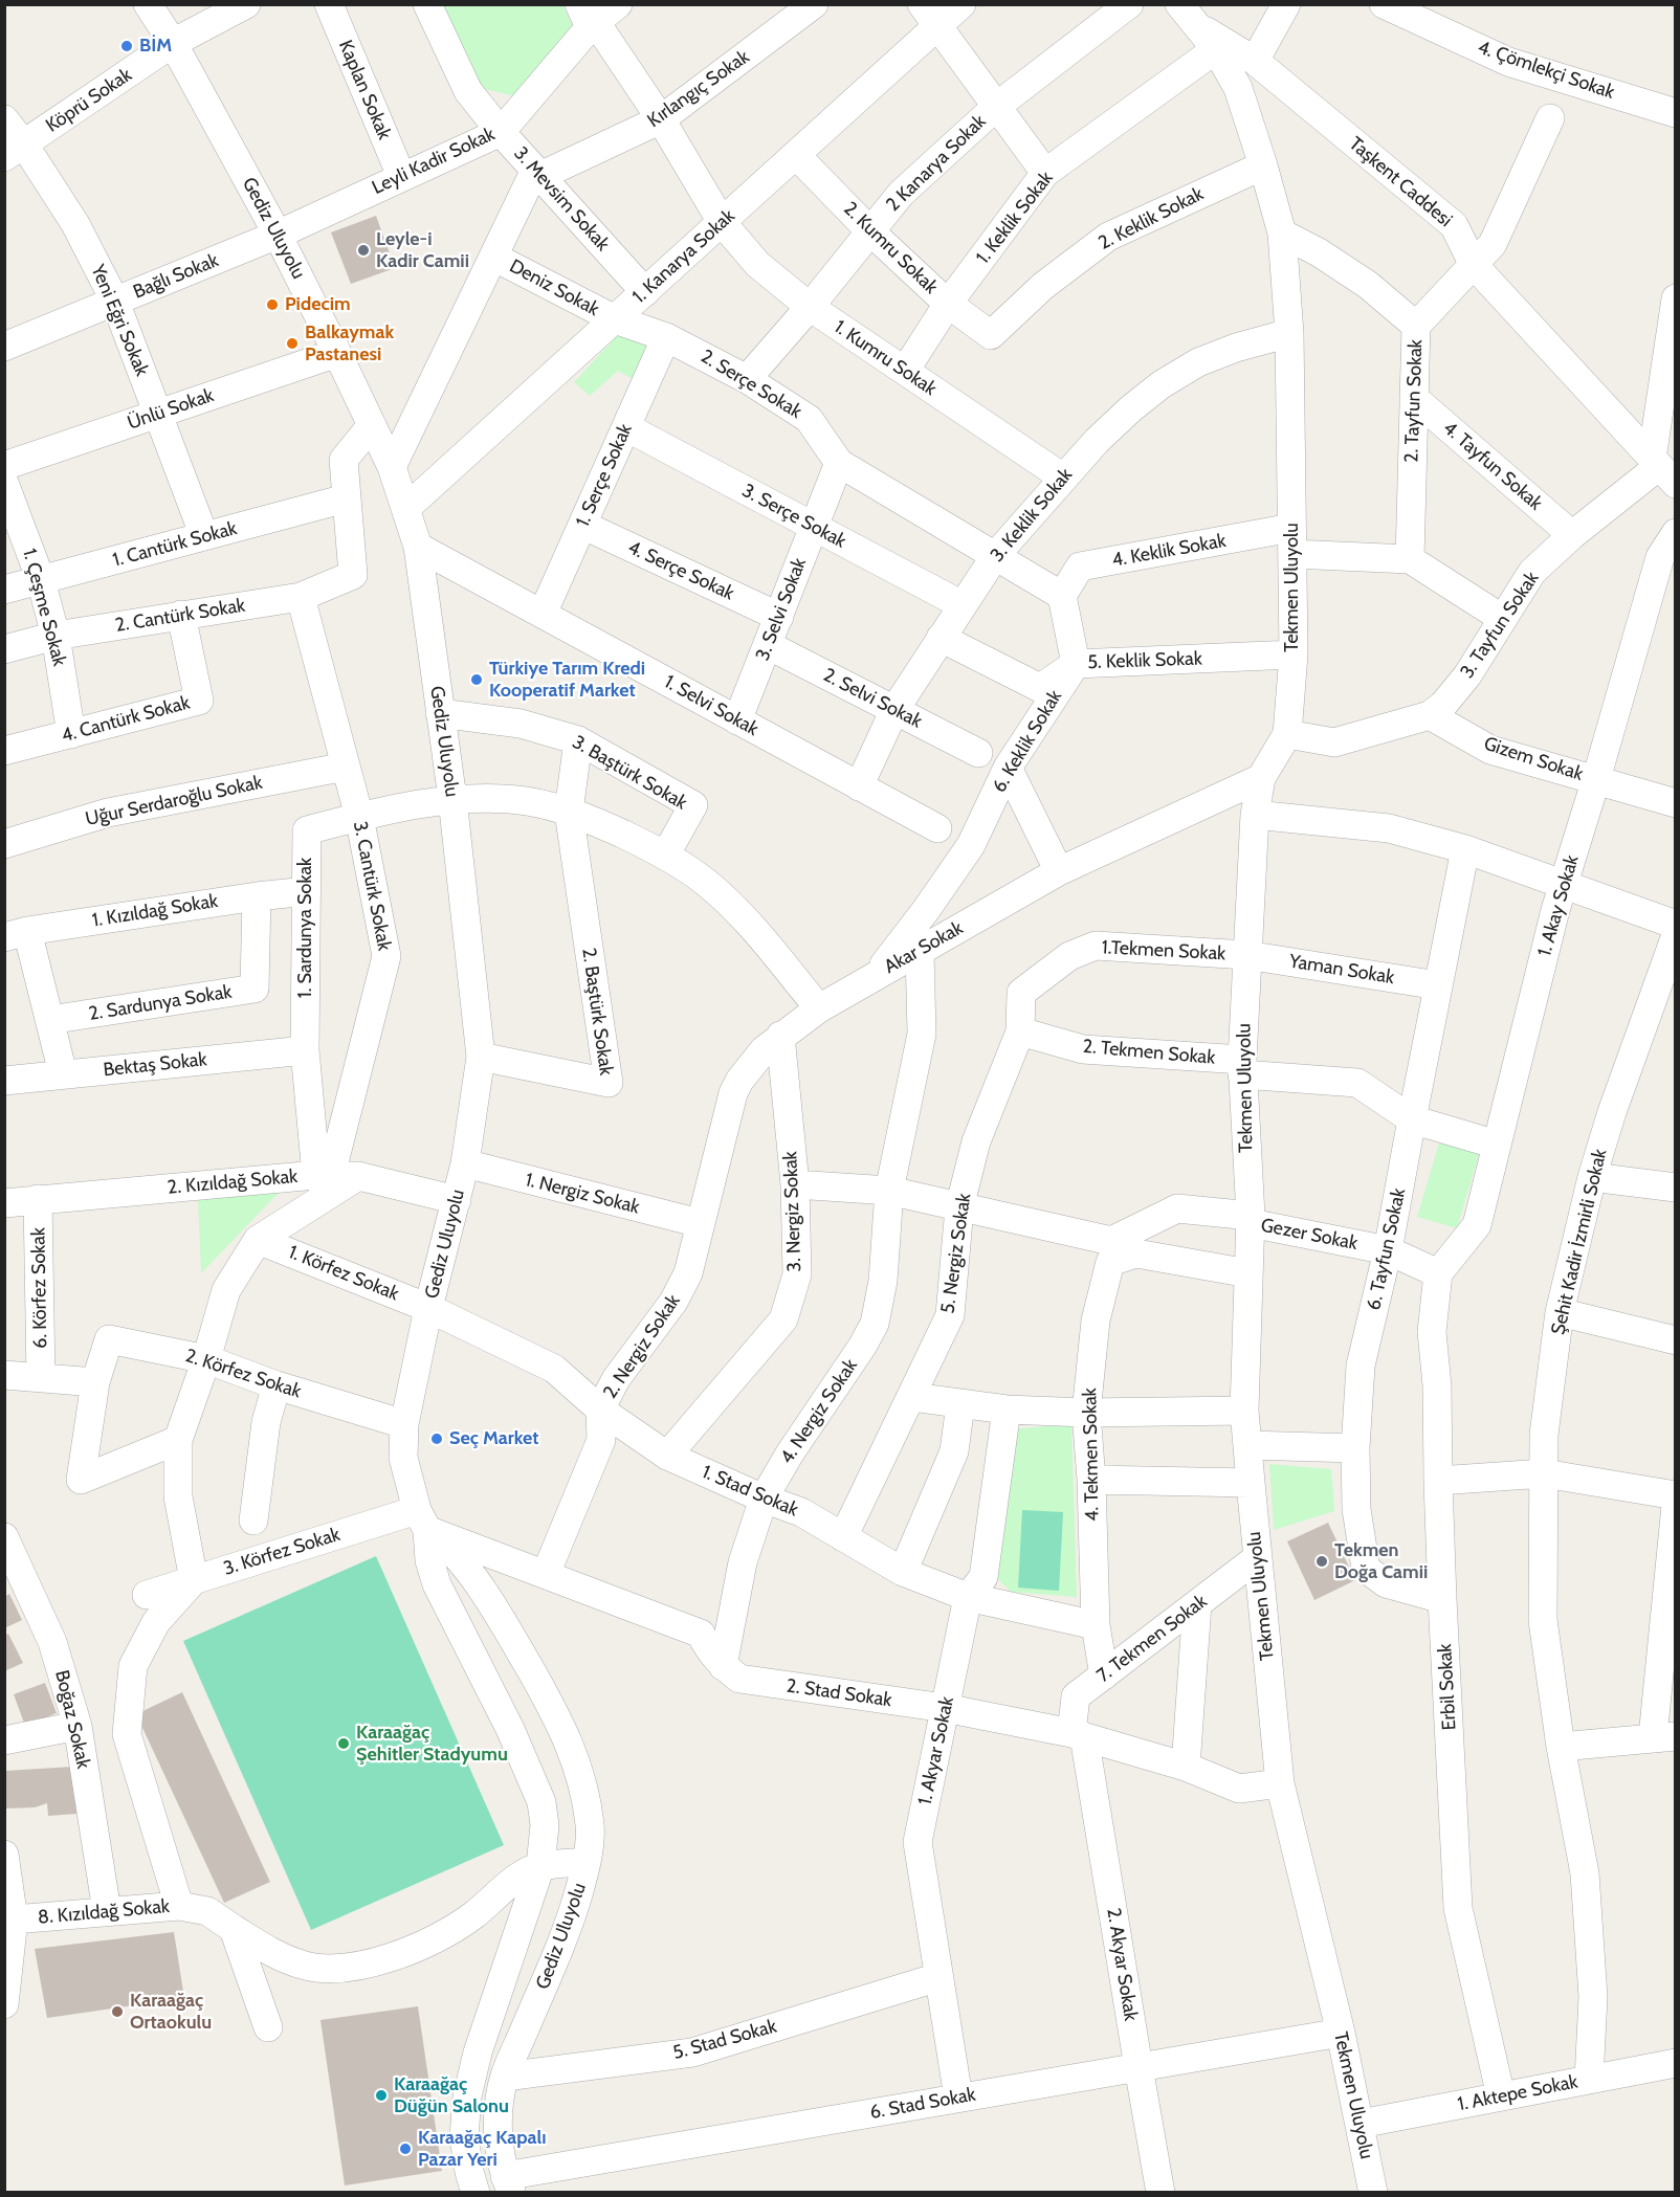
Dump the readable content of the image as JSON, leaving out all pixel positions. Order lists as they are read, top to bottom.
{
  "streets": {
    "street": [
      "4. Çömlekçi Sokak",
      "Kırlangıç Sokak",
      "Kaplan Sokak",
      "Köprü Sokak",
      "Leyli Kadir Sokak",
      "2 Kanarya Sokak",
      "Taşkent Caddesi",
      "3. Mevsim Sokak",
      "1. Keklik Sokak",
      "2. Keklik Sokak",
      "Gediz Uluyolu",
      "2. Kumru Sokak",
      "1. Kanarya Sokak",
      "Bağlı Sokak",
      "Deniz Sokak",
      "Yeni Eğri Sokak",
      "1. Kumru Sokak",
      "2. Serçe Sokak",
      "2. Tayfun Sokak",
      "Ünlü Sokak",
      "4. Tayfun Sokak",
      "1. Serçe Sokak",
      "3. Keklik Sokak",
      "3. Serçe Sokak",
      "1. Cantürk Sokak",
      "4. Keklik Sokak",
      "4. Serçe Sokak",
      "Tekmen Uluyolu",
      "1. Çeşme Sokak",
      "3. Selvi Sokak",
      "2. Cantürk Sokak",
      "3. Tayfun Sokak",
      "5. Keklik Sokak",
      "2. Selvi Sokak",
      "1. Selvi Sokak",
      "4. Cantürk Sokak",
      "6. Keklik Sokak",
      "Gizem Sokak",
      "3. Baştürk Sokak",
      "Uğur Serdaroğlu Sokak",
      "3. Cantürk Sokak",
      "1. Akay Sokak",
      "1. Kızıldağ Sokak",
      "1. Sardunya Sokak",
      "Akar Sokak",
      "1.Tekmen Sokak",
      "Yaman Sokak",
      "2. Sardunya Sokak",
      "2. Baştürk Sokak",
      "2. Tekmen Sokak",
      "Bektaş Sokak",
      "2. Kızıldağ Sokak",
      "1. Nergiz Sokak",
      "3. Nergiz Sokak",
      "Gezer Sokak",
      "Şehit Kadir İzmirli Sokak",
      "6. Tayfun Sokak",
      "5. Nergiz Sokak",
      "1. Körfez Sokak",
      "6. Körfez Sokak",
      "2. Nergiz Sokak",
      "2. Körfez Sokak",
      "4. Nergiz Sokak",
      "4. Tekmen Sokak",
      "1. Stad Sokak",
      "3. Körfez Sokak",
      "7. Tekmen Sokak",
      "Erbil Sokak",
      "2. Stad Sokak",
      "Boğaz Sokak",
      "1. Akyar Sokak",
      "8. Kızıldağ Sokak",
      "2. Akyar Sokak",
      "5. Stad Sokak",
      "1. Aktepe Sokak",
      "6. Stad Sokak"
    ]
  },
  "crossings": [
    ["Kırlangıç Sokak", "3. Mevsim Sokak"],
    ["Kırlangıç Sokak", "1. Kumru Sokak"],
    ["Kaplan Sokak", "Leyli Kadir Sokak"],
    ["Köprü Sokak", "Gediz Uluyolu"],
    ["Köprü Sokak", "Yeni Eğri Sokak"],
    ["Leyli Kadir Sokak", "3. Mevsim Sokak"],
    ["Leyli Kadir Sokak", "Gediz Uluyolu"],
    ["Leyli Kadir Sokak", "Bağlı Sokak"],
    ["Leyli Kadir Sokak", "1. Kumru Sokak"],
    ["2 Kanarya Sokak", "2. Kumru Sokak"],
    ["2 Kanarya Sokak", "1. Kumru Sokak"],
    ["2 Kanarya Sokak", "2. Serçe Sokak"],
    ["Taşkent Caddesi", "2. Tayfun Sokak"],
    ["Taşkent Caddesi", "Tekmen Uluyolu"],
    ["Taşkent Caddesi", "3. Tayfun Sokak"],
    ["3. Mevsim Sokak", "1. Kanarya Sokak"],
    ["1. Keklik Sokak", "2. Kumru Sokak"],
    ["1. Keklik Sokak", "1. Kumru Sokak"],
    ["1. Keklik Sokak", "Tekmen Uluyolu"],
    ["2. Keklik Sokak", "2. Kumru Sokak"],
    ["2. Keklik Sokak", "Tekmen Uluyolu"],
    ["Gediz Uluyolu", "1. Kanarya Sokak"],
    ["Gediz Uluyolu", "Bağlı Sokak"],
    ["Gediz Uluyolu", "Ünlü Sokak"],
    ["Gediz Uluyolu", "1. Selvi Sokak"],
    ["Gediz Uluyolu", "3. Baştürk Sokak"],
    ["Gediz Uluyolu", "1. Sardunya Sokak"],
    ["Gediz Uluyolu", "2. Baştürk Sokak"],
    ["Gediz Uluyolu", "2. Kızıldağ Sokak"],
    ["Gediz Uluyolu", "1. Nergiz Sokak"],
    ["Gediz Uluyolu", "1. Körfez Sokak"],
    ["Gediz Uluyolu", "2. Körfez Sokak"],
    ["Gediz Uluyolu", "1. Stad Sokak"],
    ["Gediz Uluyolu", "3. Körfez Sokak"],
    ["Gediz Uluyolu", "2. Stad Sokak"],
    ["Gediz Uluyolu", "8. Kızıldağ Sokak"],
    ["Gediz Uluyolu", "5. Stad Sokak"],
    ["Gediz Uluyolu", "6. Stad Sokak"],
    ["2. Kumru Sokak", "1. Kanarya Sokak"],
    ["1. Kanarya Sokak", "Deniz Sokak"],
    ["1. Kanarya Sokak", "1. Kumru Sokak"],
    ["1. Kanarya Sokak", "2. Serçe Sokak"],
    ["Bağlı Sokak", "Yeni Eğri Sokak"],
    ["Deniz Sokak", "2. Serçe Sokak"],
    ["Yeni Eğri Sokak", "Ünlü Sokak"],
    ["Yeni Eğri Sokak", "1. Cantürk Sokak"],
    ["1. Kumru Sokak", "3. Keklik Sokak"],
    ["2. Serçe Sokak", "1. Serçe Sokak"],
    ["2. Serçe Sokak", "3. Keklik Sokak"],
    ["2. Serçe Sokak", "3. Selvi Sokak"],
    ["2. Tayfun Sokak", "4. Tayfun Sokak"],
    ["2. Tayfun Sokak", "4. Keklik Sokak"],
    ["4. Tayfun Sokak", "3. Tayfun Sokak"],
    ["1. Serçe Sokak", "3. Serçe Sokak"],
    ["1. Serçe Sokak", "4. Serçe Sokak"],
    ["1. Serçe Sokak", "1. Selvi Sokak"],
    ["3. Keklik Sokak", "3. Serçe Sokak"],
    ["3. Keklik Sokak", "Tekmen Uluyolu"],
    ["3. Keklik Sokak", "5. Keklik Sokak"],
    ["3. Keklik Sokak", "2. Selvi Sokak"],
    ["3. Keklik Sokak", "1. Selvi Sokak"],
    ["3. Serçe Sokak", "3. Selvi Sokak"],
    ["1. Cantürk Sokak", "1. Çeşme Sokak"],
    ["1. Cantürk Sokak", "2. Cantürk Sokak"],
    ["4. Keklik Sokak", "Tekmen Uluyolu"],
    ["4. Serçe Sokak", "3. Selvi Sokak"],
    ["Tekmen Uluyolu", "5. Keklik Sokak"],
    ["Tekmen Uluyolu", "Akar Sokak"],
    ["Tekmen Uluyolu", "1.Tekmen Sokak"],
    ["Tekmen Uluyolu", "Yaman Sokak"],
    ["Tekmen Uluyolu", "2. Tekmen Sokak"],
    ["Tekmen Uluyolu", "Gezer Sokak"],
    ["Tekmen Uluyolu", "4. Tekmen Sokak"],
    ["Tekmen Uluyolu", "7. Tekmen Sokak"],
    ["Tekmen Uluyolu", "2. Stad Sokak"],
    ["Tekmen Uluyolu", "1. Aktepe Sokak"],
    ["Tekmen Uluyolu", "6. Stad Sokak"],
    ["1. Çeşme Sokak", "2. Cantürk Sokak"],
    ["1. Çeşme Sokak", "4. Cantürk Sokak"],
    ["3. Selvi Sokak", "2. Selvi Sokak"],
    ["3. Selvi Sokak", "1. Selvi Sokak"],
    ["2. Cantürk Sokak", "4. Cantürk Sokak"],
    ["2. Cantürk Sokak", "3. Cantürk Sokak"],
    ["3. Tayfun Sokak", "Gizem Sokak"],
    ["5. Keklik Sokak", "6. Keklik Sokak"],
    ["6. Keklik Sokak", "Akar Sokak"],
    ["Gizem Sokak", "1. Akay Sokak"],
    ["3. Baştürk Sokak", "1. Sardunya Sokak"],
    ["Uğur Serdaroğlu Sokak", "3. Cantürk Sokak"],
    ["3. Cantürk Sokak", "1. Sardunya Sokak"],
    ["3. Cantürk Sokak", "2. Kızıldağ Sokak"],
    ["1. Akay Sokak", "2. Tekmen Sokak"],
    ["1. Akay Sokak", "Gezer Sokak"],
    ["1. Akay Sokak", "Erbil Sokak"],
    ["1. Kızıldağ Sokak", "1. Sardunya Sokak"],
    ["1. Kızıldağ Sokak", "2. Sardunya Sokak"],
    ["1. Sardunya Sokak", "Akar Sokak"],
    ["1. Sardunya Sokak", "2. Baştürk Sokak"],
    ["1. Sardunya Sokak", "Bektaş Sokak"],
    ["1. Sardunya Sokak", "2. Kızıldağ Sokak"],
    ["Akar Sokak", "1. Nergiz Sokak"],
    ["Akar Sokak", "3. Nergiz Sokak"],
    ["Akar Sokak", "2. Nergiz Sokak"],
    ["Akar Sokak", "4. Nergiz Sokak"],
    ["1.Tekmen Sokak", "Yaman Sokak"],
    ["1.Tekmen Sokak", "2. Tekmen Sokak"],
    ["1.Tekmen Sokak", "5. Nergiz Sokak"],
    ["Yaman Sokak", "6. Tayfun Sokak"],
    ["2. Tekmen Sokak", "6. Tayfun Sokak"],
    ["2. Tekmen Sokak", "5. Nergiz Sokak"],
    ["2. Kızıldağ Sokak", "6. Körfez Sokak"],
    ["1. Nergiz Sokak", "2. Nergiz Sokak"],
    ["3. Nergiz Sokak", "Gezer Sokak"],
    ["3. Nergiz Sokak", "1. Stad Sokak"],
    ["Gezer Sokak", "6. Tayfun Sokak"],
    ["Gezer Sokak", "5. Nergiz Sokak"],
    ["Gezer Sokak", "4. Nergiz Sokak"],
    ["Gezer Sokak", "Erbil Sokak"],
    ["Şehit Kadir İzmirli Sokak", "1. Aktepe Sokak"],
    ["6. Tayfun Sokak", "Erbil Sokak"],
    ["5. Nergiz Sokak", "1. Stad Sokak"],
    ["1. Körfez Sokak", "1. Stad Sokak"],
    ["2. Nergiz Sokak", "1. Stad Sokak"],
    ["2. Nergiz Sokak", "2. Stad Sokak"],
    ["4. Nergiz Sokak", "1. Stad Sokak"],
    ["4. Nergiz Sokak", "2. Stad Sokak"],
    ["4. Tekmen Sokak", "1. Stad Sokak"],
    ["4. Tekmen Sokak", "7. Tekmen Sokak"],
    ["1. Stad Sokak", "1. Akyar Sokak"],
    ["3. Körfez Sokak", "2. Stad Sokak"],
    ["7. Tekmen Sokak", "2. Stad Sokak"],
    ["7. Tekmen Sokak", "2. Akyar Sokak"],
    ["Erbil Sokak", "1. Aktepe Sokak"],
    ["2. Stad Sokak", "1. Akyar Sokak"],
    ["2. Stad Sokak", "2. Akyar Sokak"],
    ["Boğaz Sokak", "8. Kızıldağ Sokak"],
    ["1. Akyar Sokak", "5. Stad Sokak"],
    ["1. Akyar Sokak", "6. Stad Sokak"],
    ["2. Akyar Sokak", "6. Stad Sokak"]
  ],
  "places": [
    "BİM",
    "Leyle-i Kadir Camii",
    "Pidecim",
    "Balkaymak Pastanesi",
    "Türkiye Tarım Kredi Kooperatif Market",
    "Seç Market",
    "Tekmen Doğa Camii",
    "Karaağaç Şehitler Stadyumu",
    "Karaağaç Ortaokulu",
    "Karaağaç Düğün Salonu",
    "Karaağaç Kapalı Pazar Yeri"
  ]
}
